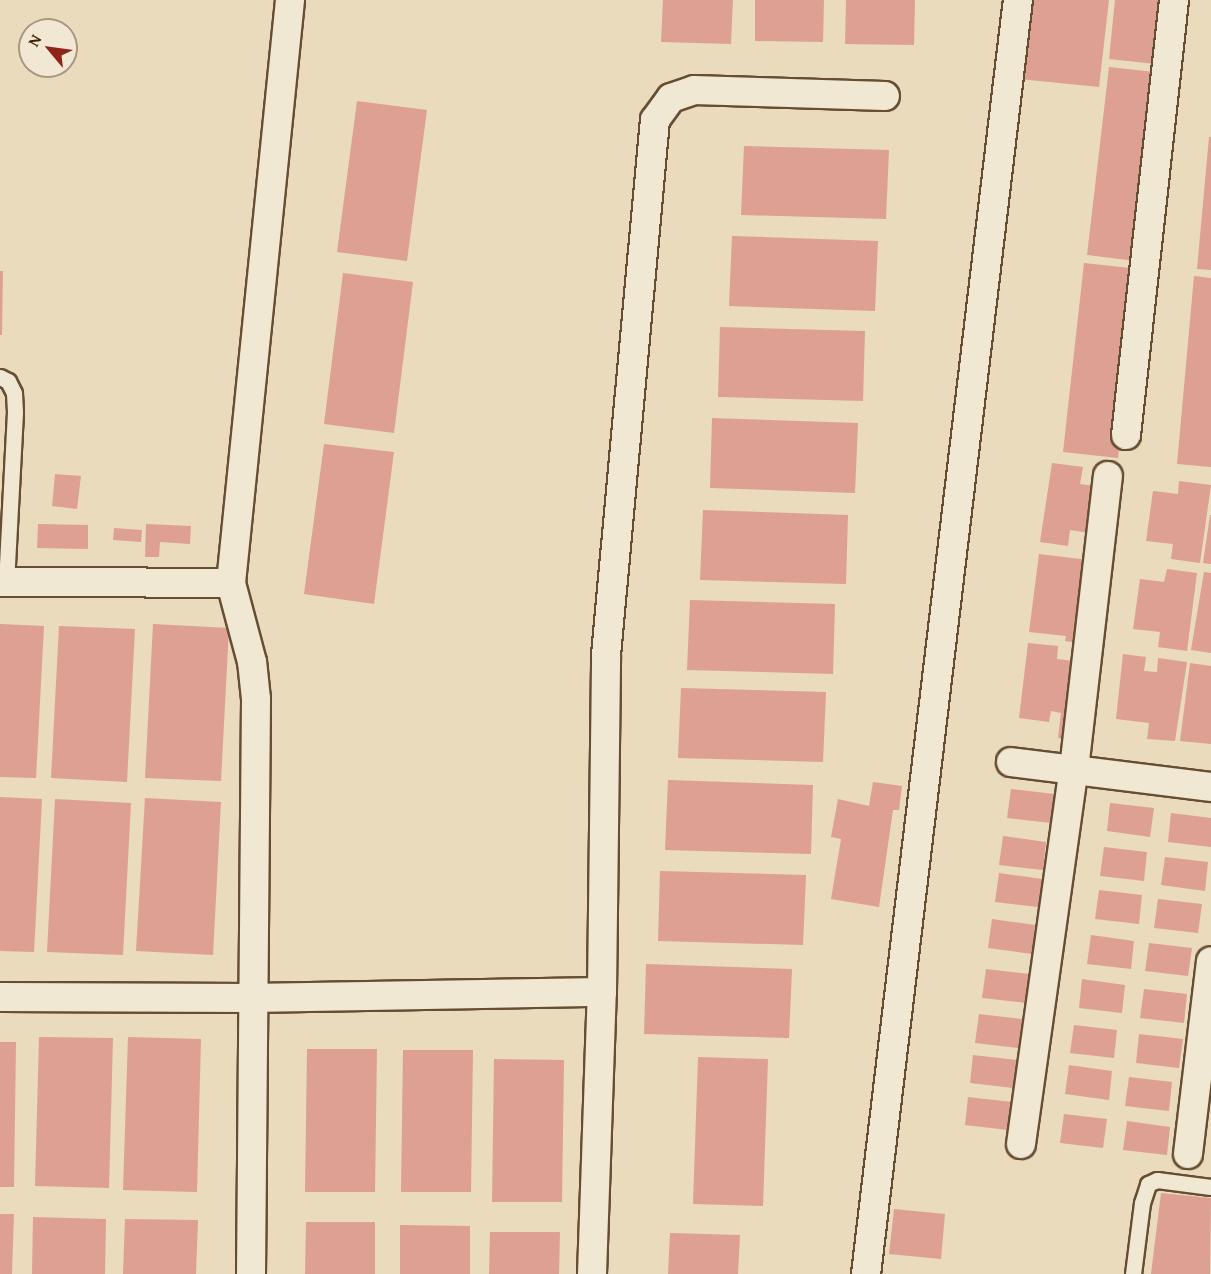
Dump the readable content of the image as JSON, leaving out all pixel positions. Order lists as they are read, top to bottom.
{
  "north": "top left"
}
